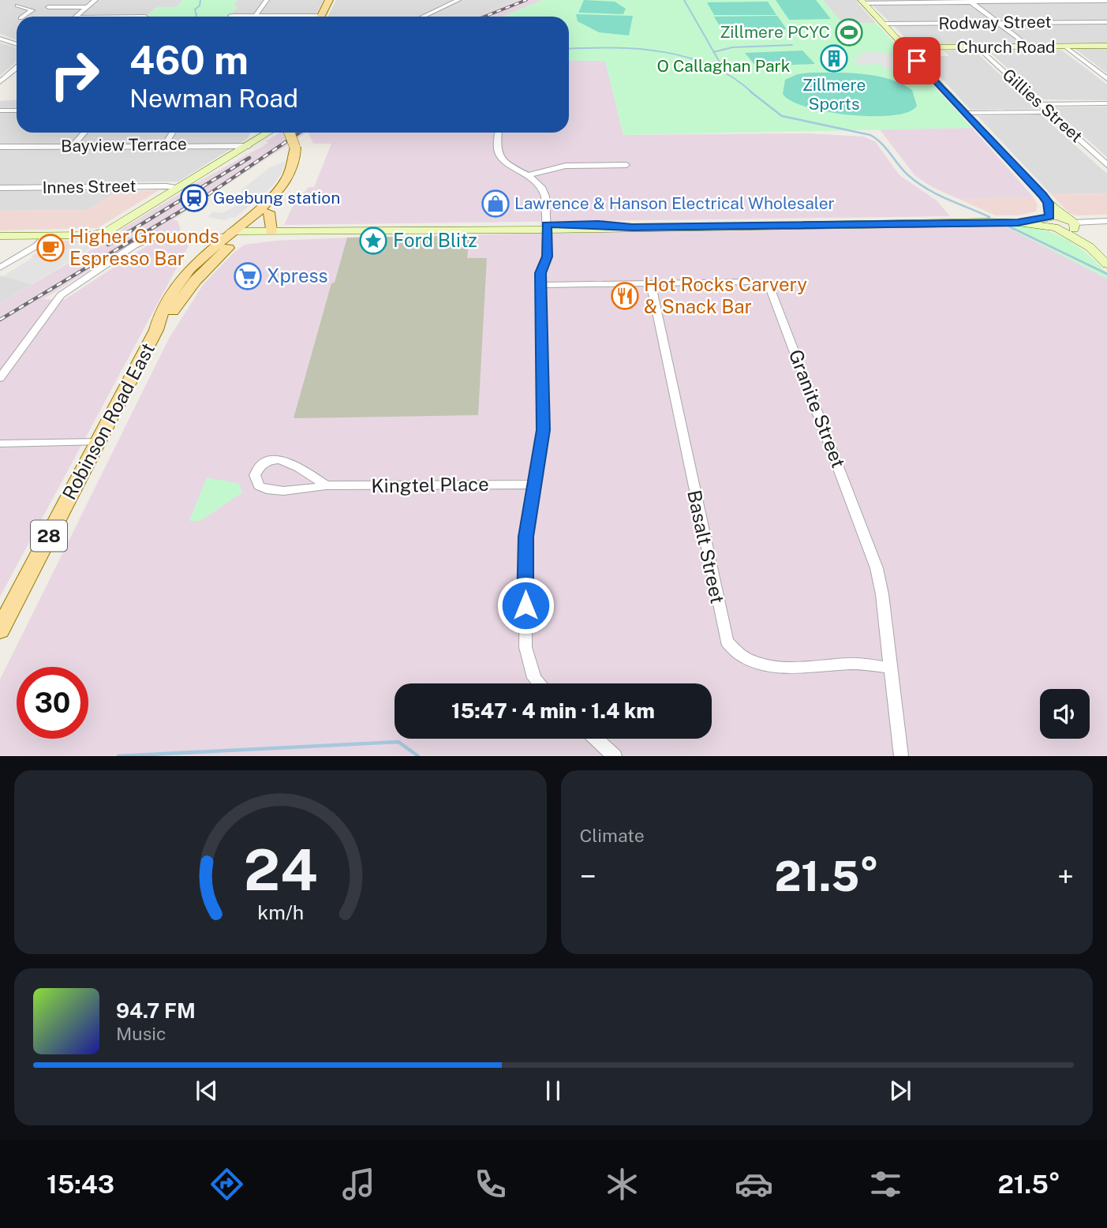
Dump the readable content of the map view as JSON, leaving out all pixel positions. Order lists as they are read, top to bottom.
{
  "streets": {
    "main road": ["Church Road", "Robinson Road East", "28"],
    "street": [
      "Rodway Street",
      "Gillies Street",
      "Bayview Terrace",
      "Innes Street",
      "Granite Street",
      "Kingtel Place",
      "Basalt Street"
    ]
  },
  "crossings": [
    ["Church Road", "Gillies Street"],
    ["Granite Street", "Basalt Street"],
    ["Robinson Road East", "28"]
  ],
  "parks": ["O Callaghan Park"],
  "places": {
    "sports": ["Zillmere PCYC"],
    "building": ["Zillmere Sports"],
    "station": ["Geebung station"],
    "shop": ["Lawrence & Hanson Electrical Wholesaler"],
    "place": ["Ford Blitz"],
    "cafe": ["Higher Grouonds Espresso Bar"],
    "supermarket": ["Xpress"],
    "restaurant": ["Hot Rocks Carvery & Snack Bar"]
  },
  "page": {
    "turn": ["460 m", "Newman Road"],
    "limit": "30",
    "trip": "15:47 · 4 min · 1.4 km",
    "tile": "Climate",
    "heat": ["−", "21.5°", "+"],
    "song": ["94.7 FM", "Music"],
    "tabs": ["15:43", "21.5°"],
    "gauge": ["24", "km/h"]
  }
}
